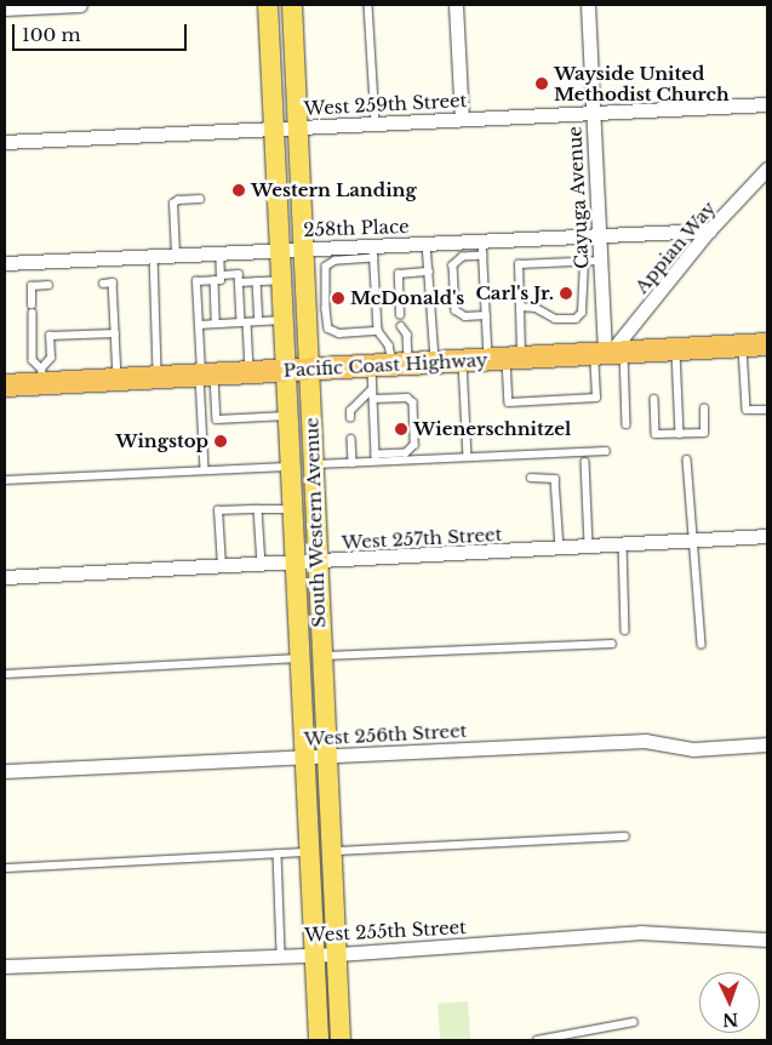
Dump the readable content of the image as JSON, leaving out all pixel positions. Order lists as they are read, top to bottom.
{
  "streets": {
    "highway": ["Pacific Coast Highway"],
    "main road": ["South Western Avenue"],
    "street": [
      "West 259th Street",
      "Cayuga Avenue",
      "258th Place",
      "Appian Way",
      "West 257th Street",
      "West 256th Street",
      "West 255th Street"
    ]
  },
  "crossings": [
    ["West 259th Street", "Cayuga Avenue"],
    ["West 259th Street", "South Western Avenue"],
    ["Cayuga Avenue", "258th Place"],
    ["Cayuga Avenue", "Appian Way"],
    ["Cayuga Avenue", "Pacific Coast Highway"],
    ["258th Place", "Appian Way"],
    ["258th Place", "South Western Avenue"],
    ["Appian Way", "Pacific Coast Highway"],
    ["Pacific Coast Highway", "South Western Avenue"],
    ["South Western Avenue", "West 257th Street"],
    ["South Western Avenue", "West 256th Street"],
    ["South Western Avenue", "West 255th Street"]
  ],
  "places": [
    "Wayside United Methodist Church",
    "Western Landing",
    "Carl's Jr.",
    "McDonald's",
    "Wienerschnitzel",
    "Wingstop"
  ],
  "scale_bar": "100 m",
  "north": "bottom"
}
